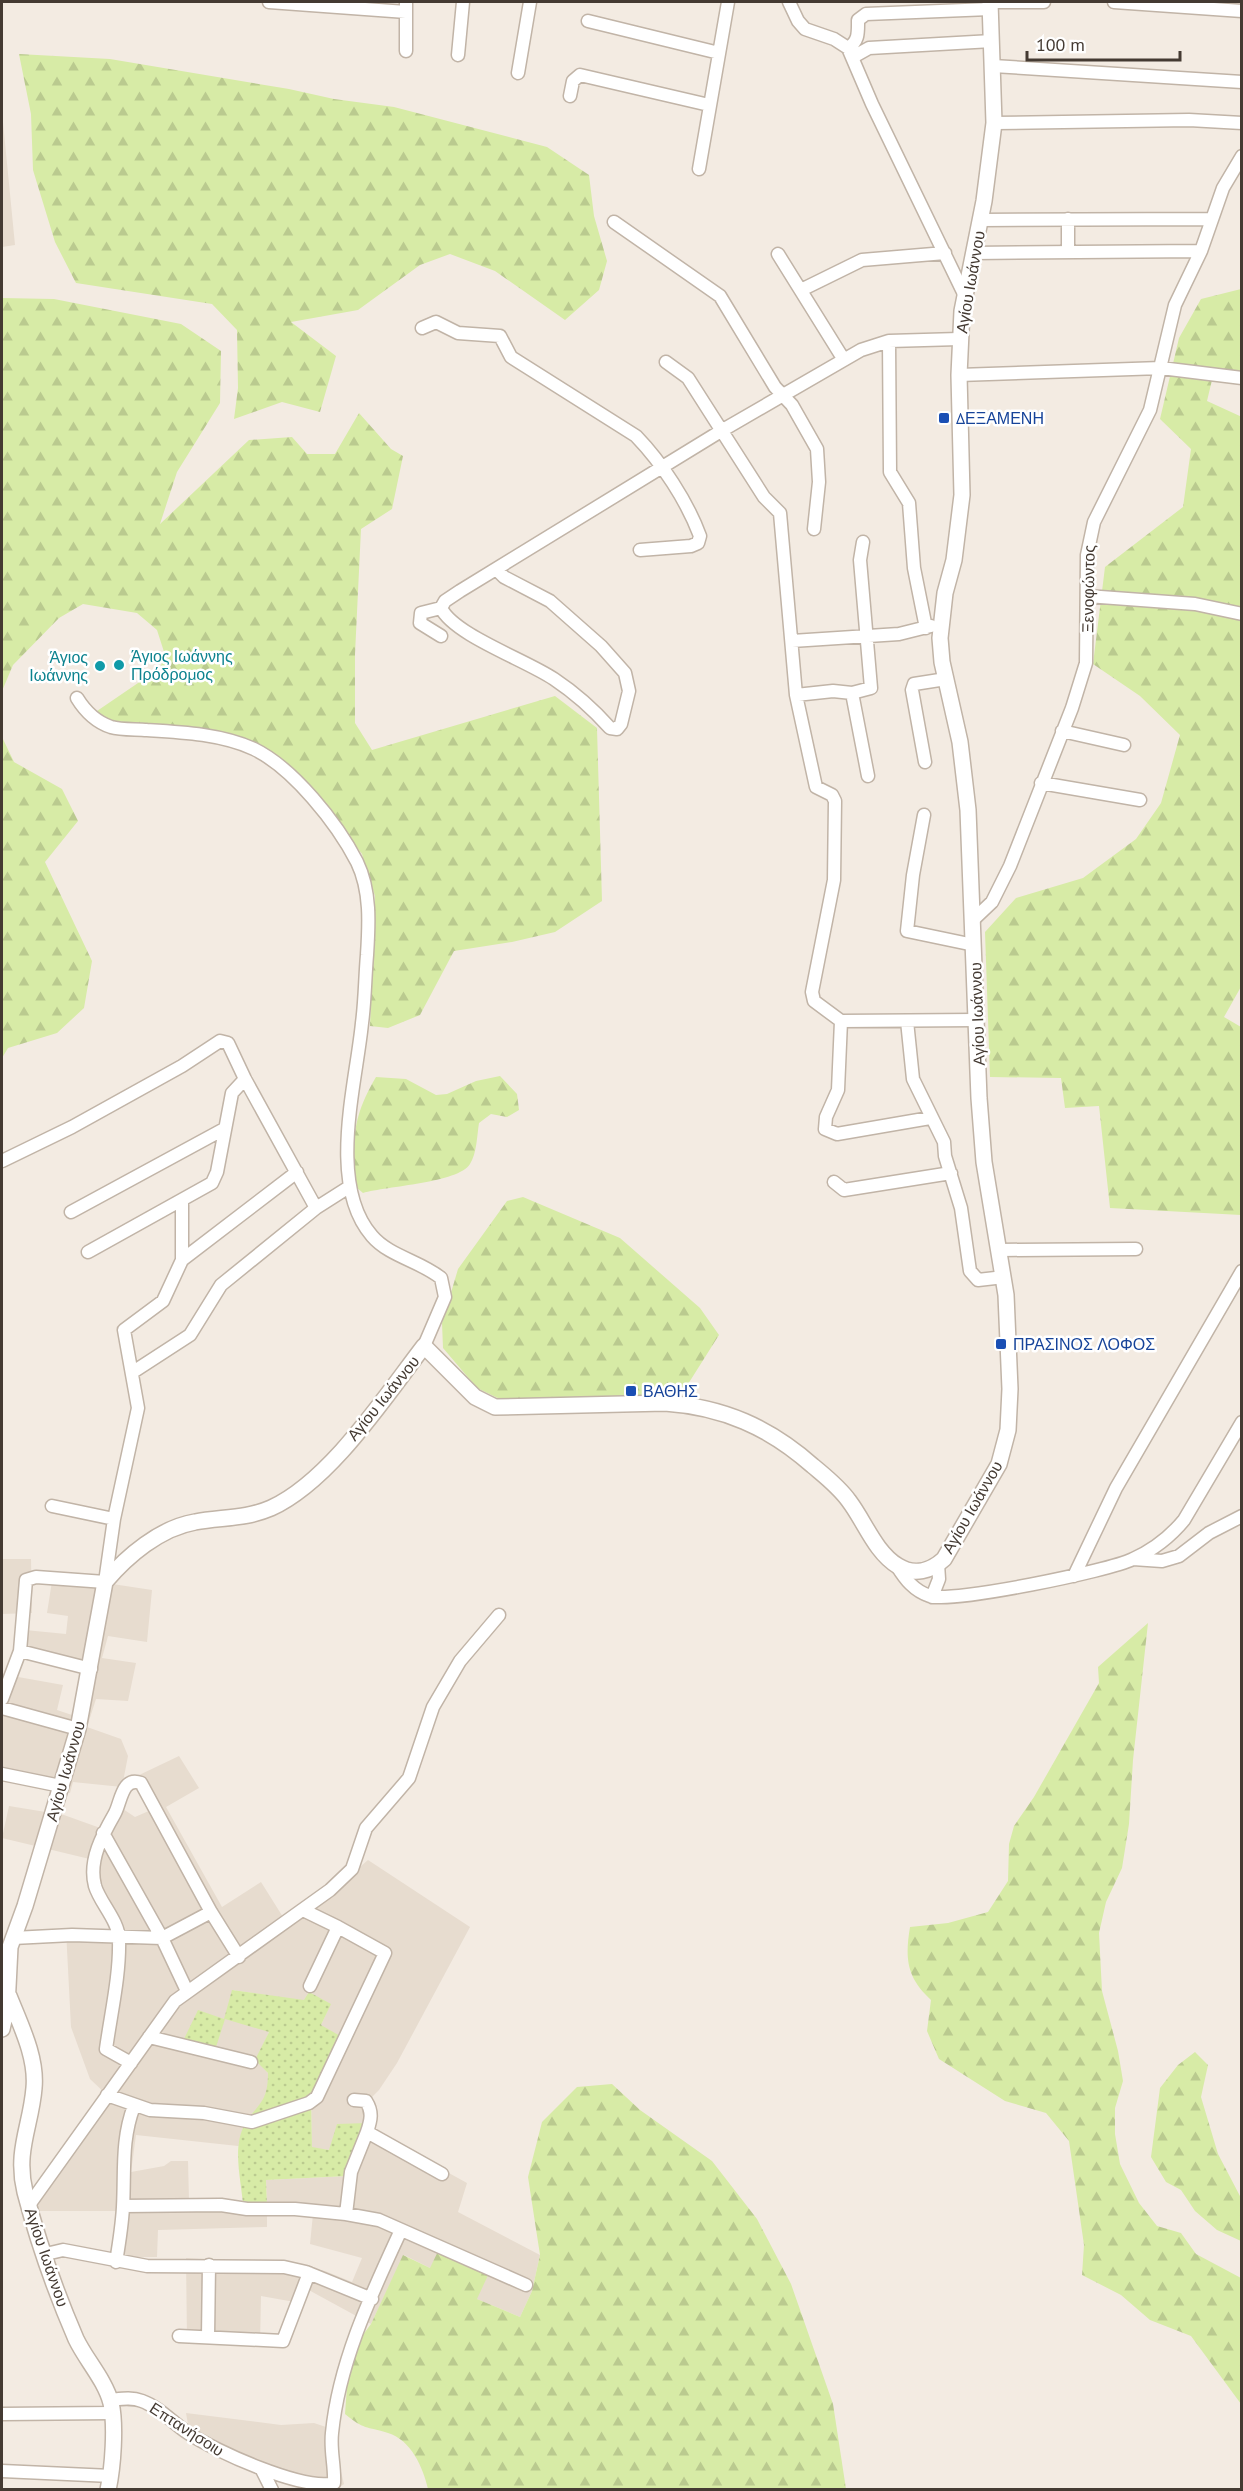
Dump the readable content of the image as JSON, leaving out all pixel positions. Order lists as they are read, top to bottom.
{
  "streets": {
    "street": ["Αγίου Ιωάννου", "Ξενοφώντος", "Επτανήσοιυ"]
  },
  "crossings": [
    ["Αγίου Ιωάννου", "Ξενοφώντος"],
    ["Αγίου Ιωάννου", "Επτανήσοιυ"]
  ],
  "places": {
    "transit": ["ΔΕΞΑΜΕΝΗ", "ΠΡΑΣΙΝΟΣ ΛΟΦΟΣ", "ΒΑΘΗΣ"],
    "other": ["Άγιος Ιωάννης Πρόδρομος", "Άγιος Ιωάννης"]
  },
  "scale_bar": "100 m"
}
